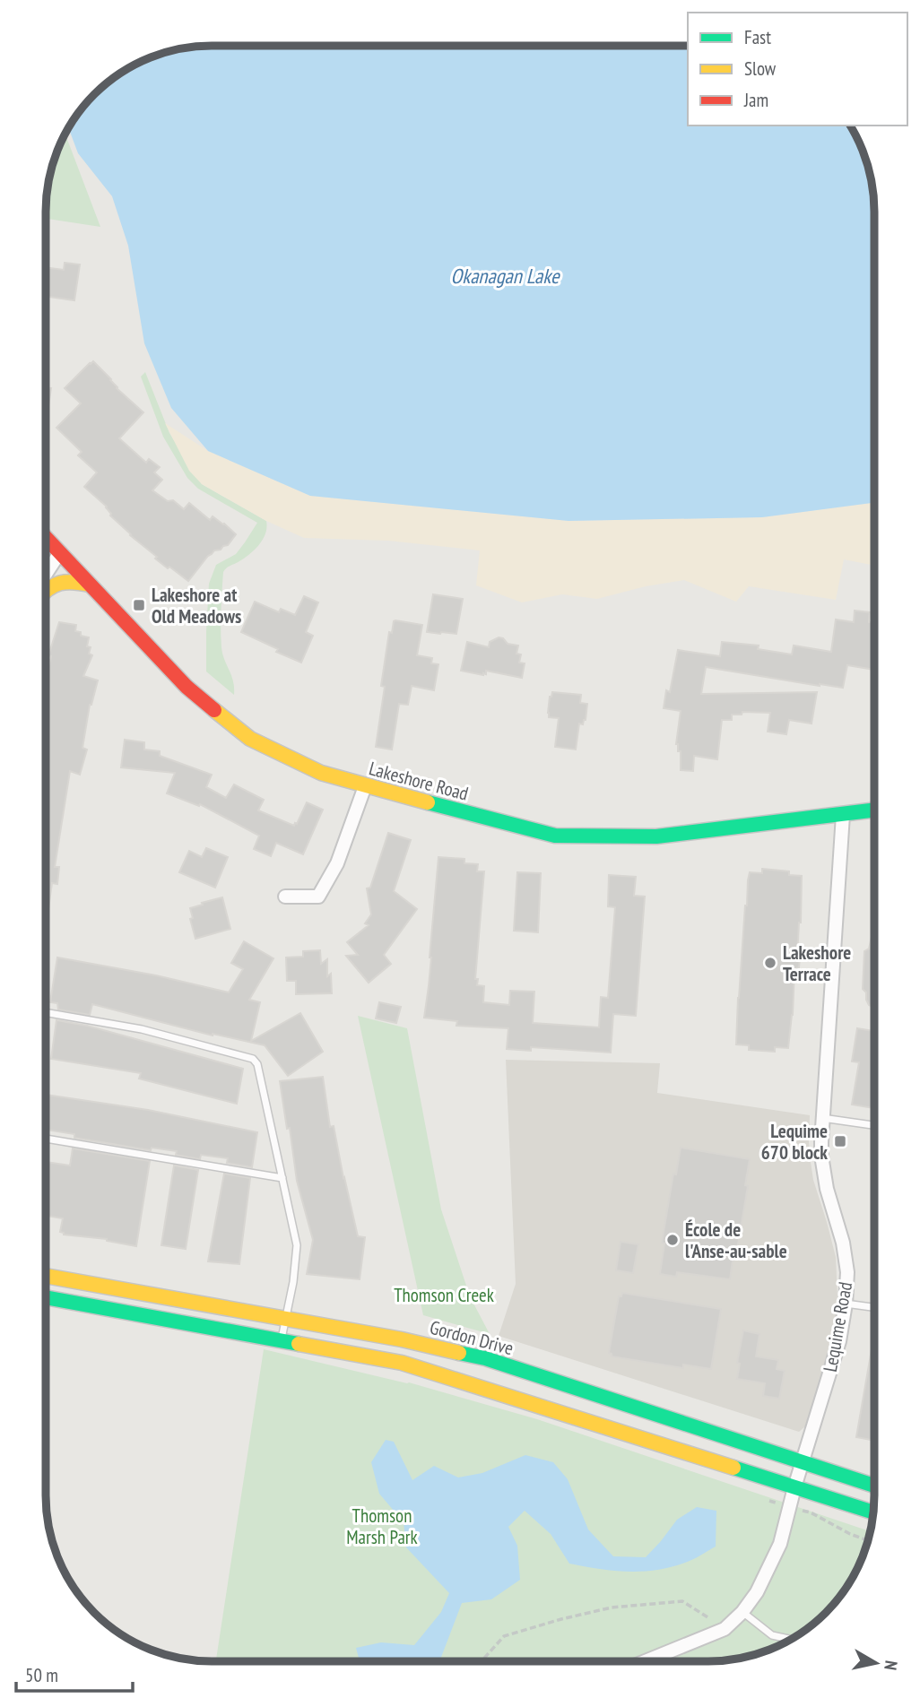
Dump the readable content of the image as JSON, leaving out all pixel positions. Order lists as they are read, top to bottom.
{
  "streets": {
    "main road": ["Lakeshore Road", "Gordon Drive"],
    "street": ["Lequime Road"]
  },
  "crossings": [
    ["Lakeshore Road", "Lequime Road"],
    ["Lequime Road", "Gordon Drive"]
  ],
  "water": ["Okanagan Lake"],
  "parks": ["Thomson Creek", "Thomson Marsh Park"],
  "places": {
    "transit": ["Lakeshore at Old Meadows", "Lequime 670 block"],
    "other": ["Lakeshore Terrace", "École de l'Anse-au-sable"]
  },
  "legend": ["Fast", "Slow", "Jam"],
  "scale_bar": "50 m",
  "north": "right"
}
